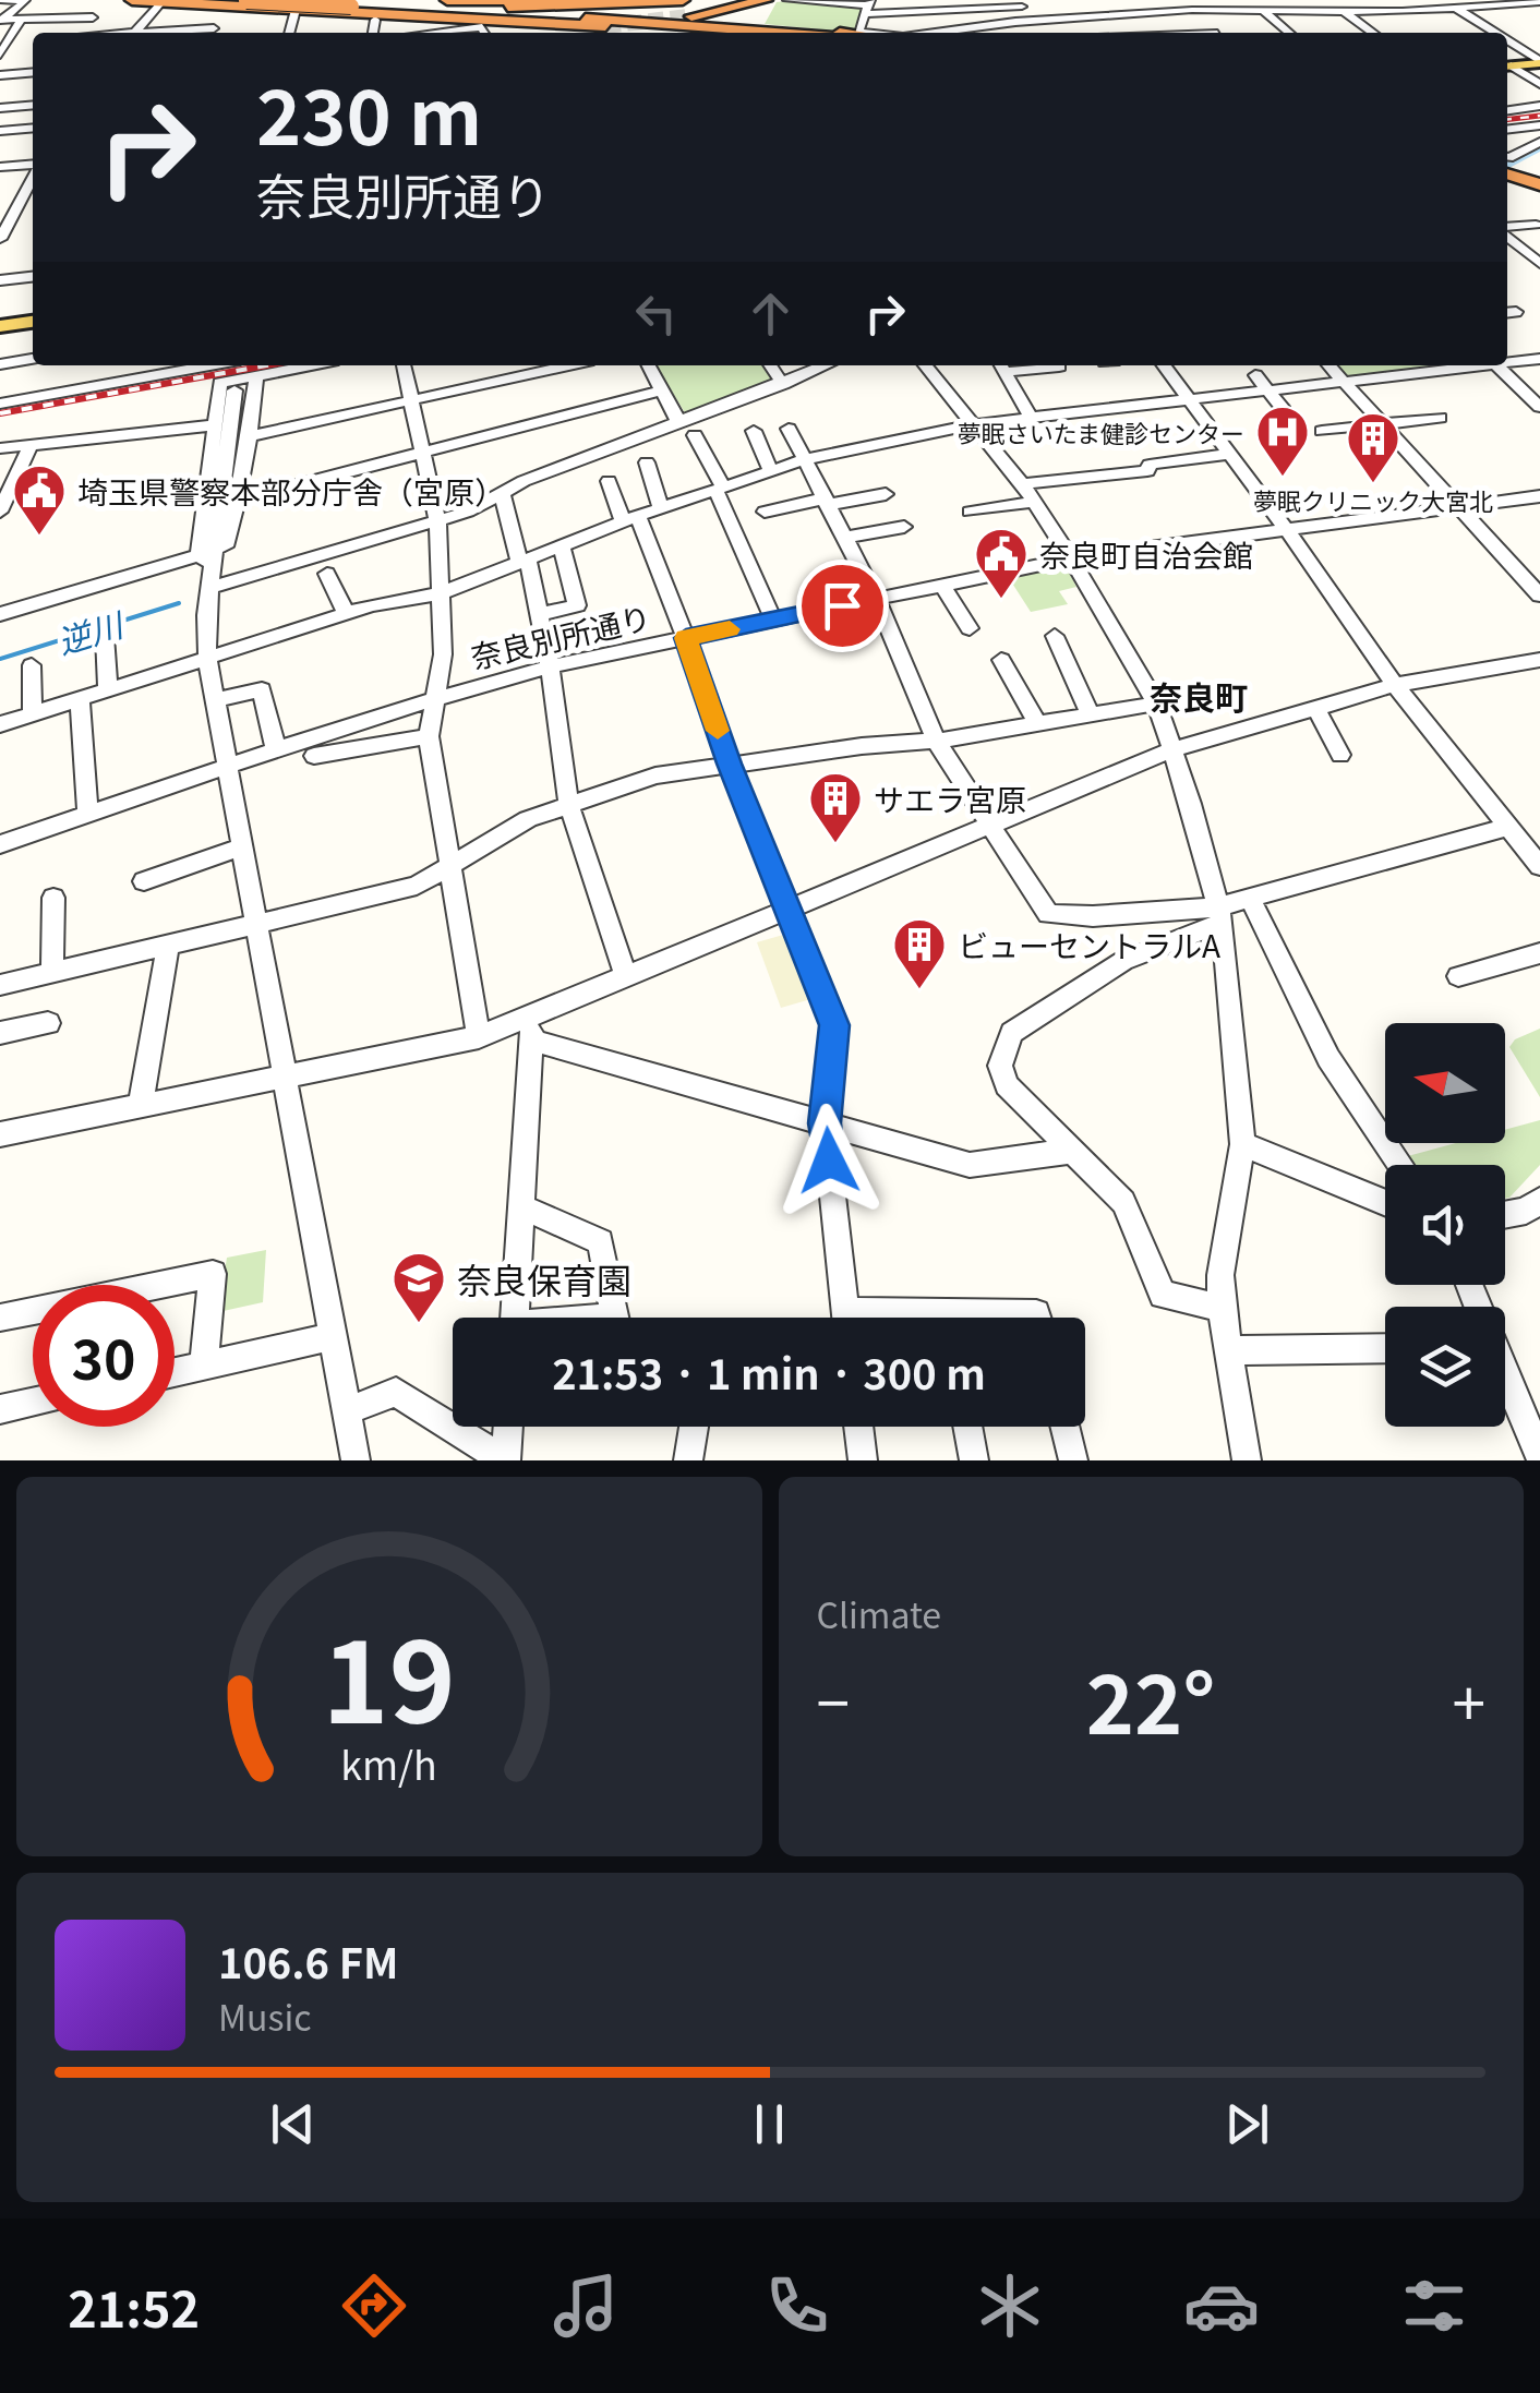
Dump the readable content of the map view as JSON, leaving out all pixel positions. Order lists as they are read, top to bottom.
{
  "streets": {
    "street": ["奈良別所通り"]
  },
  "districts": ["奈良町"],
  "water": ["逆川"],
  "places": {
    "hospital": ["夢眠さいたま健診センター"],
    "building": ["夢眠クリニック大宮北", "サエラ宮原", "ビューセントラルA"],
    "public building": ["埼玉県警察本部分庁舎（宮原）", "奈良町自治会館"],
    "school or university": ["奈良保育園"]
  },
  "north": "left",
  "page": {
    "turn": ["230 m", "奈良別所通り"],
    "limit": "30",
    "trip": "21:53 · 1 min · 300 m",
    "tile": "Climate",
    "heat": ["−", "22°", "+"],
    "song": ["106.6 FM", "Music"],
    "tabs": "21:52",
    "gauge": ["19", "km/h"]
  }
}
